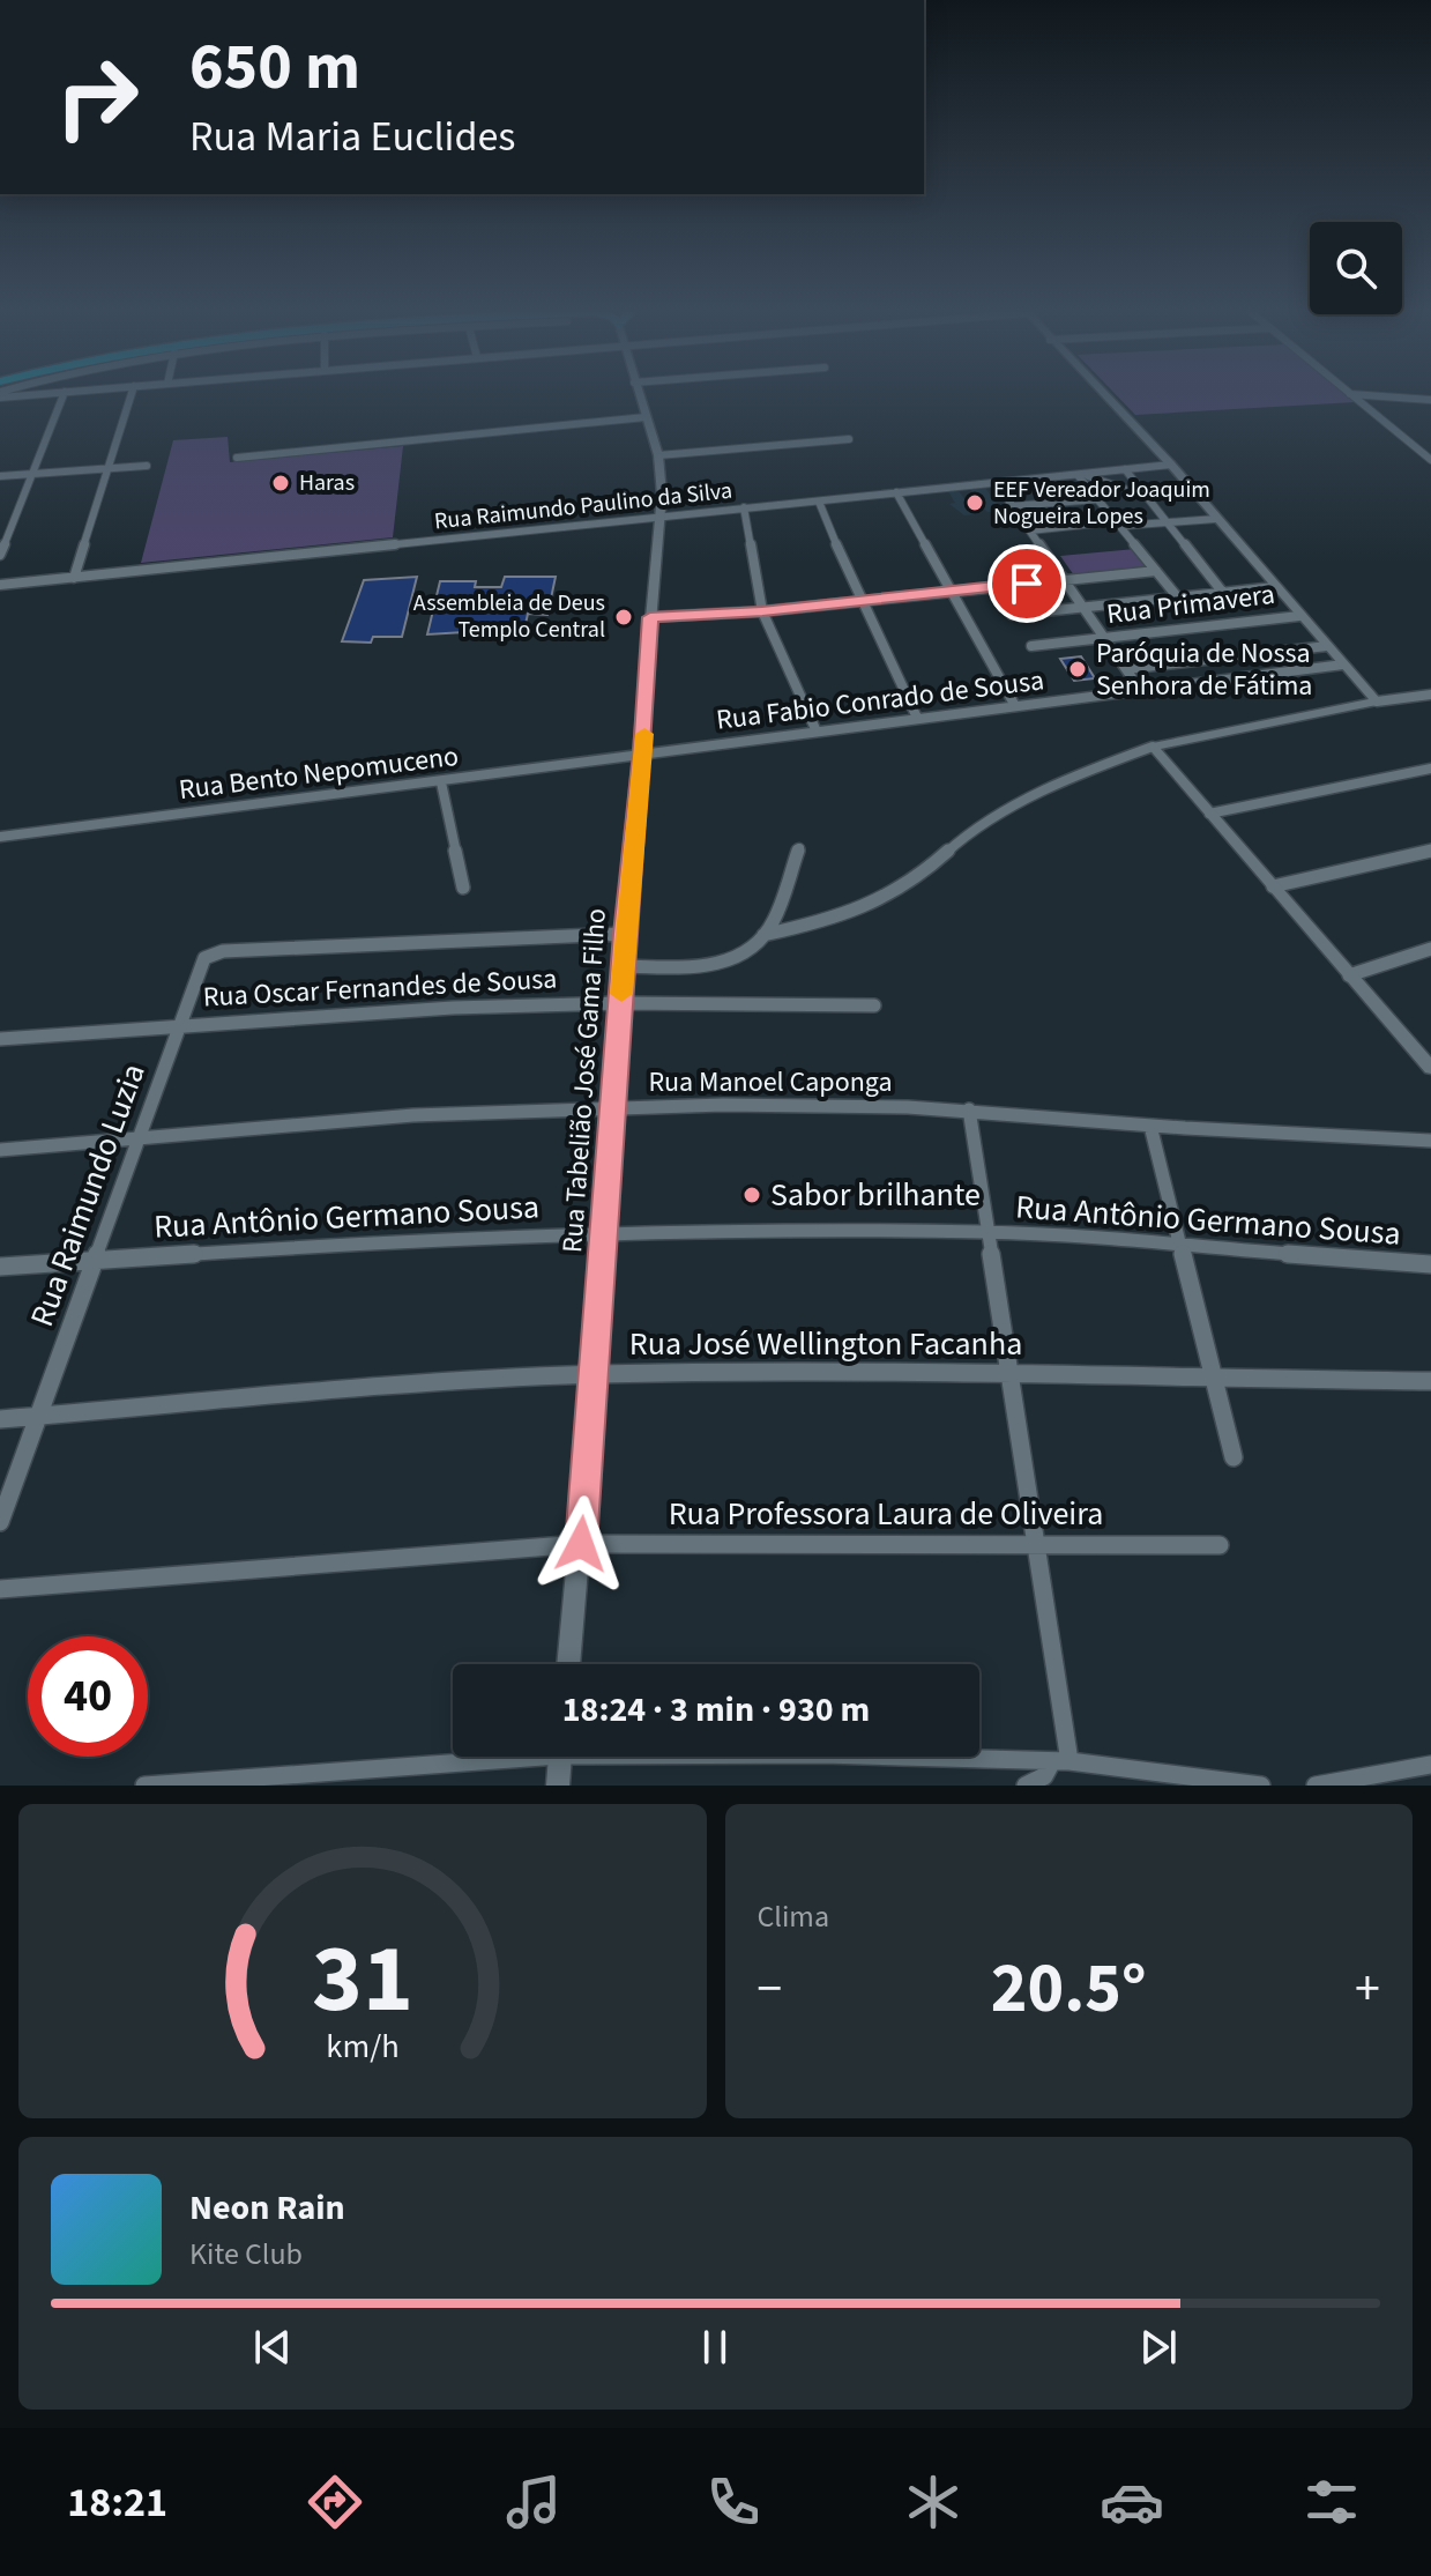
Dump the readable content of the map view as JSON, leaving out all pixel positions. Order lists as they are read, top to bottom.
{
  "streets": {
    "street": [
      "Rua Raimundo Paulino da Silva",
      "Rua Primavera",
      "Rua Fabio Conrado de Sousa",
      "Rua Bento Nepomuceno",
      "Rua Oscar Fernandes de Sousa",
      "Rua Tabelião José Gama Filho",
      "Rua Manoel Caponga",
      "Rua Raimundo Luzia",
      "Rua Antônio Germano Sousa",
      "Rua José Wellington Facanha",
      "Rua Professora Laura de Oliveira"
    ]
  },
  "crossings": [
    ["Rua Raimundo Paulino da Silva", "Rua Tabelião José Gama Filho"],
    ["Rua Fabio Conrado de Sousa", "Rua Bento Nepomuceno"],
    ["Rua Fabio Conrado de Sousa", "Rua Tabelião José Gama Filho"],
    ["Rua Bento Nepomuceno", "Rua Tabelião José Gama Filho"],
    ["Rua Oscar Fernandes de Sousa", "Rua Tabelião José Gama Filho"],
    ["Rua Oscar Fernandes de Sousa", "Rua Raimundo Luzia"],
    ["Rua Tabelião José Gama Filho", "Rua Manoel Caponga"],
    ["Rua Tabelião José Gama Filho", "Rua Raimundo Luzia"],
    ["Rua Tabelião José Gama Filho", "Rua Antônio Germano Sousa"],
    ["Rua Tabelião José Gama Filho", "Rua José Wellington Facanha"],
    ["Rua Tabelião José Gama Filho", "Rua Professora Laura de Oliveira"],
    ["Rua Manoel Caponga", "Rua Raimundo Luzia"],
    ["Rua Raimundo Luzia", "Rua Antônio Germano Sousa"],
    ["Rua Raimundo Luzia", "Rua José Wellington Facanha"]
  ],
  "places": [
    "Haras",
    "EEF Vereador Joaquim Nogueira Lopes",
    "Assembleia de Deus Templo Central",
    "Paróquia de Nossa Senhora de Fátima",
    "Sabor brilhante"
  ],
  "page": {
    "turn": ["650 m", "Rua Maria Euclides"],
    "limit": "40",
    "trip": "18:24 · 3 min · 930 m",
    "tile": "Clima",
    "heat": ["−", "20.5°", "+"],
    "song": ["Neon Rain", "Kite Club"],
    "tabs": "18:21",
    "gauge": ["31", "km/h"]
  }
}
